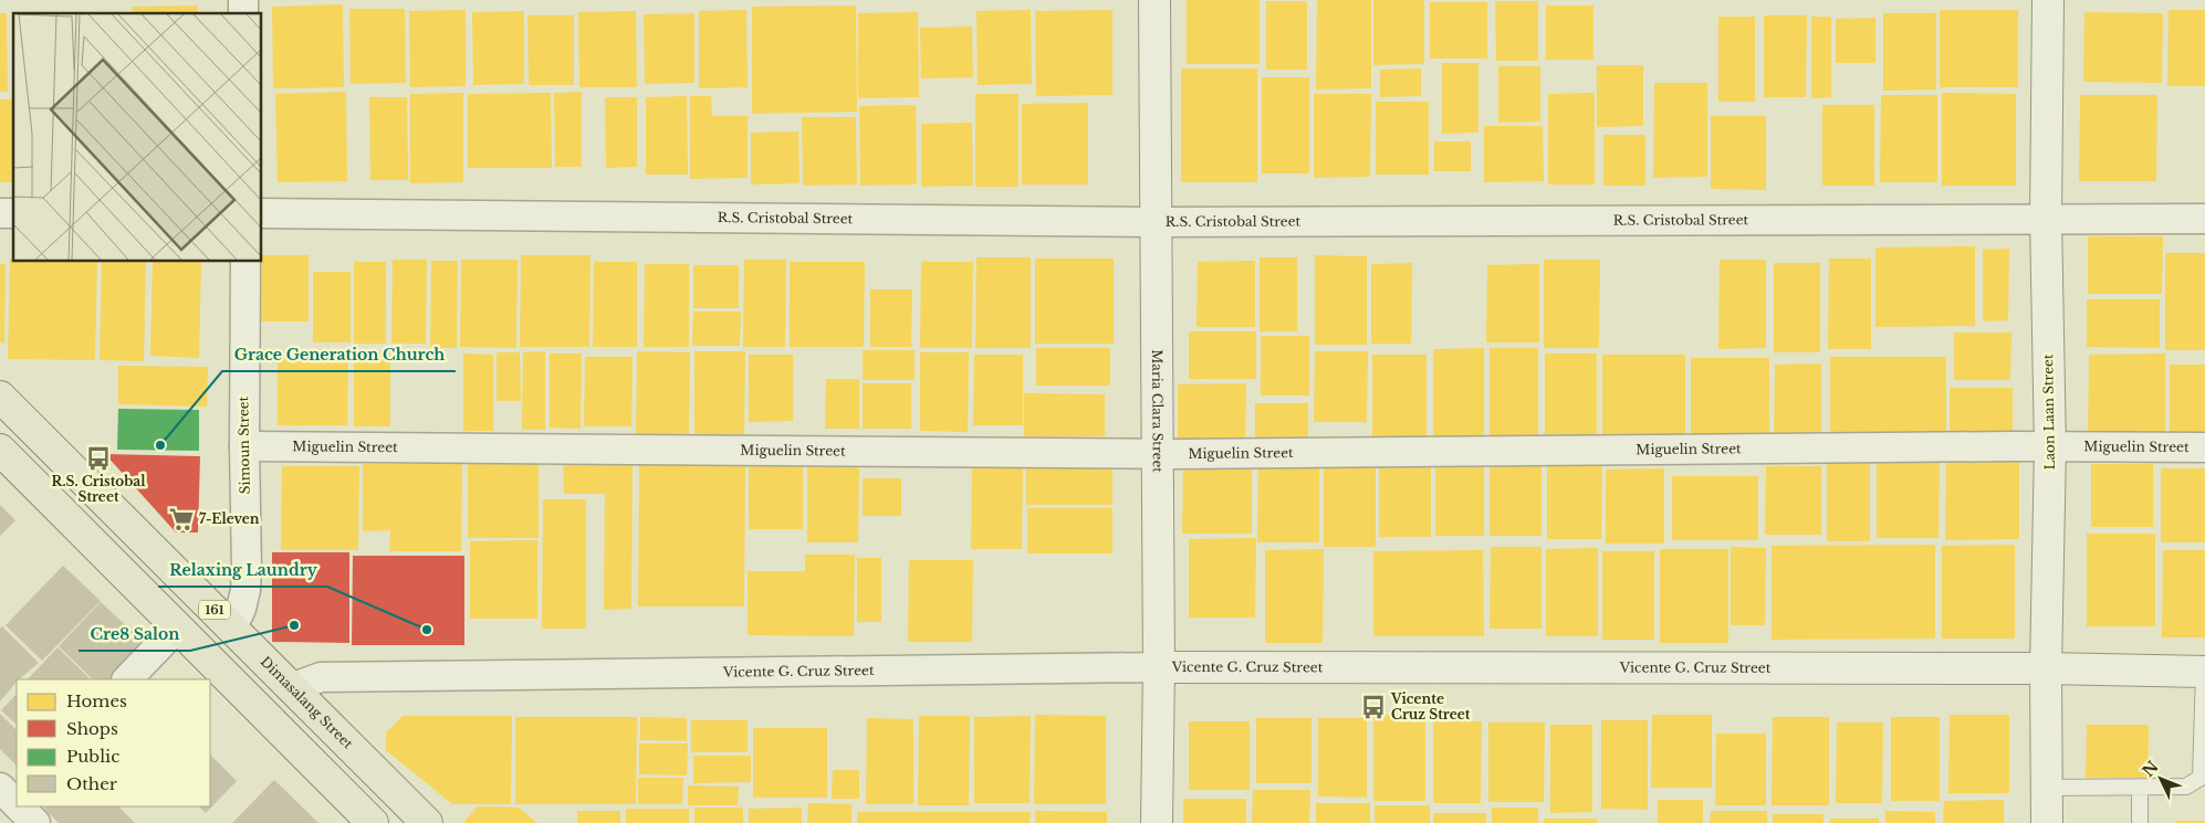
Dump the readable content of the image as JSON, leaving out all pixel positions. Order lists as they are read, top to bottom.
{
  "streets": {
    "main road": ["161", "Dimasalang Street"],
    "street": [
      "R.S. Cristobal Street",
      "Maria Clara Street",
      "Laon Laan Street",
      "Simoun Street",
      "Miguelin Street",
      "Vicente G. Cruz Street"
    ]
  },
  "crossings": [
    ["R.S. Cristobal Street", "Maria Clara Street"],
    ["R.S. Cristobal Street", "Laon Laan Street"],
    ["Maria Clara Street", "Miguelin Street"],
    ["Maria Clara Street", "Vicente G. Cruz Street"],
    ["Laon Laan Street", "Miguelin Street"],
    ["Laon Laan Street", "Vicente G. Cruz Street"],
    ["Simoun Street", "Miguelin Street"],
    ["Simoun Street", "Dimasalang Street"],
    ["Vicente G. Cruz Street", "Dimasalang Street"]
  ],
  "places": {
    "other": ["Grace Generation Church", "Cre8 Salon", "Relaxing Laundry"],
    "bus stop": ["R.S. Cristobal Street", "Vicente Cruz Street"],
    "supermarket": ["7-Eleven"]
  },
  "legend": [
    "Homes",
    "Shops",
    "Public",
    "Other"
  ],
  "north": "top left"
}
